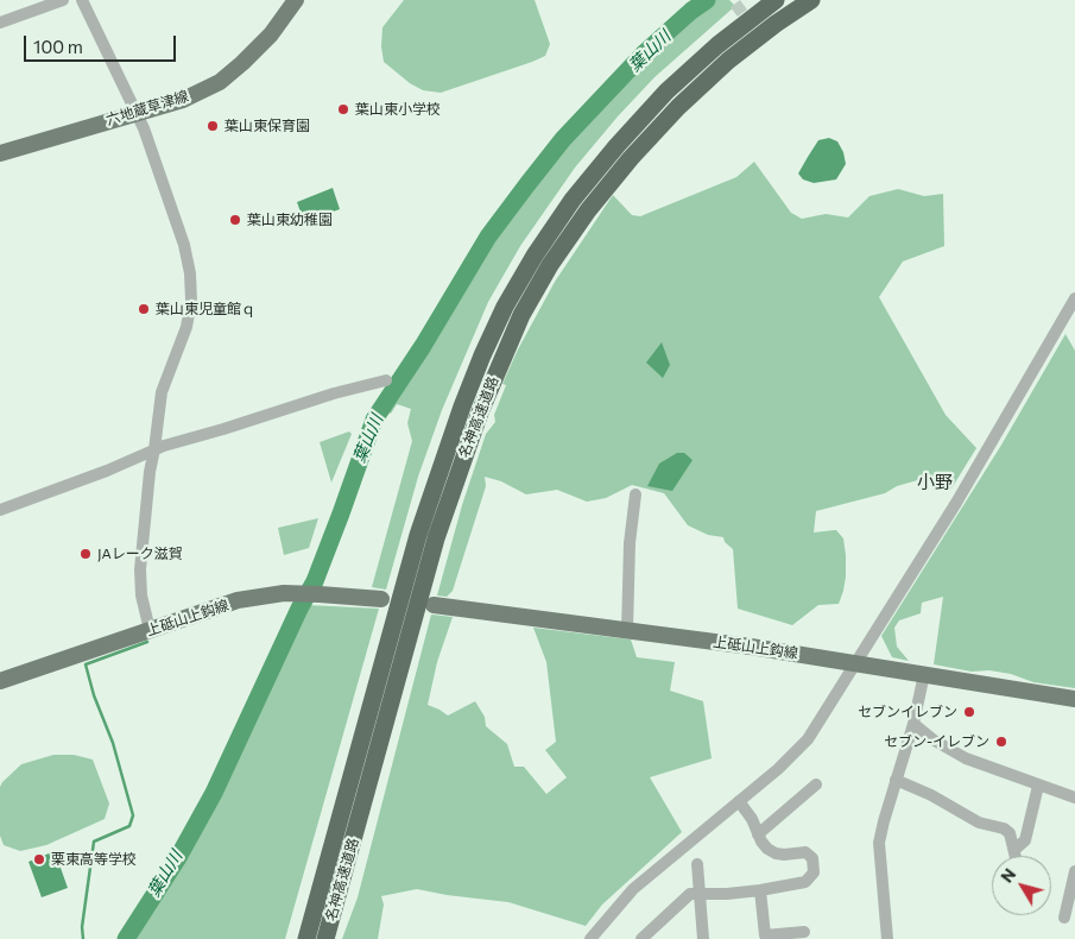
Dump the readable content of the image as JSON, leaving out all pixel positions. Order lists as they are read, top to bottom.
{
  "streets": {
    "highway": ["名神高速道路"],
    "main road": ["六地蔵草津線", "上砥山上鈎線"]
  },
  "districts": ["小野"],
  "water": ["葉山川"],
  "places": [
    "葉山東小学校",
    "葉山東保育園",
    "葉山東幼稚園",
    "葉山東児童館ｑ",
    "JAレーク滋賀",
    "セブンイレブン",
    "セブン-イレブン",
    "栗東高等学校"
  ],
  "scale_bar": "100 m",
  "north": "top left"
}
